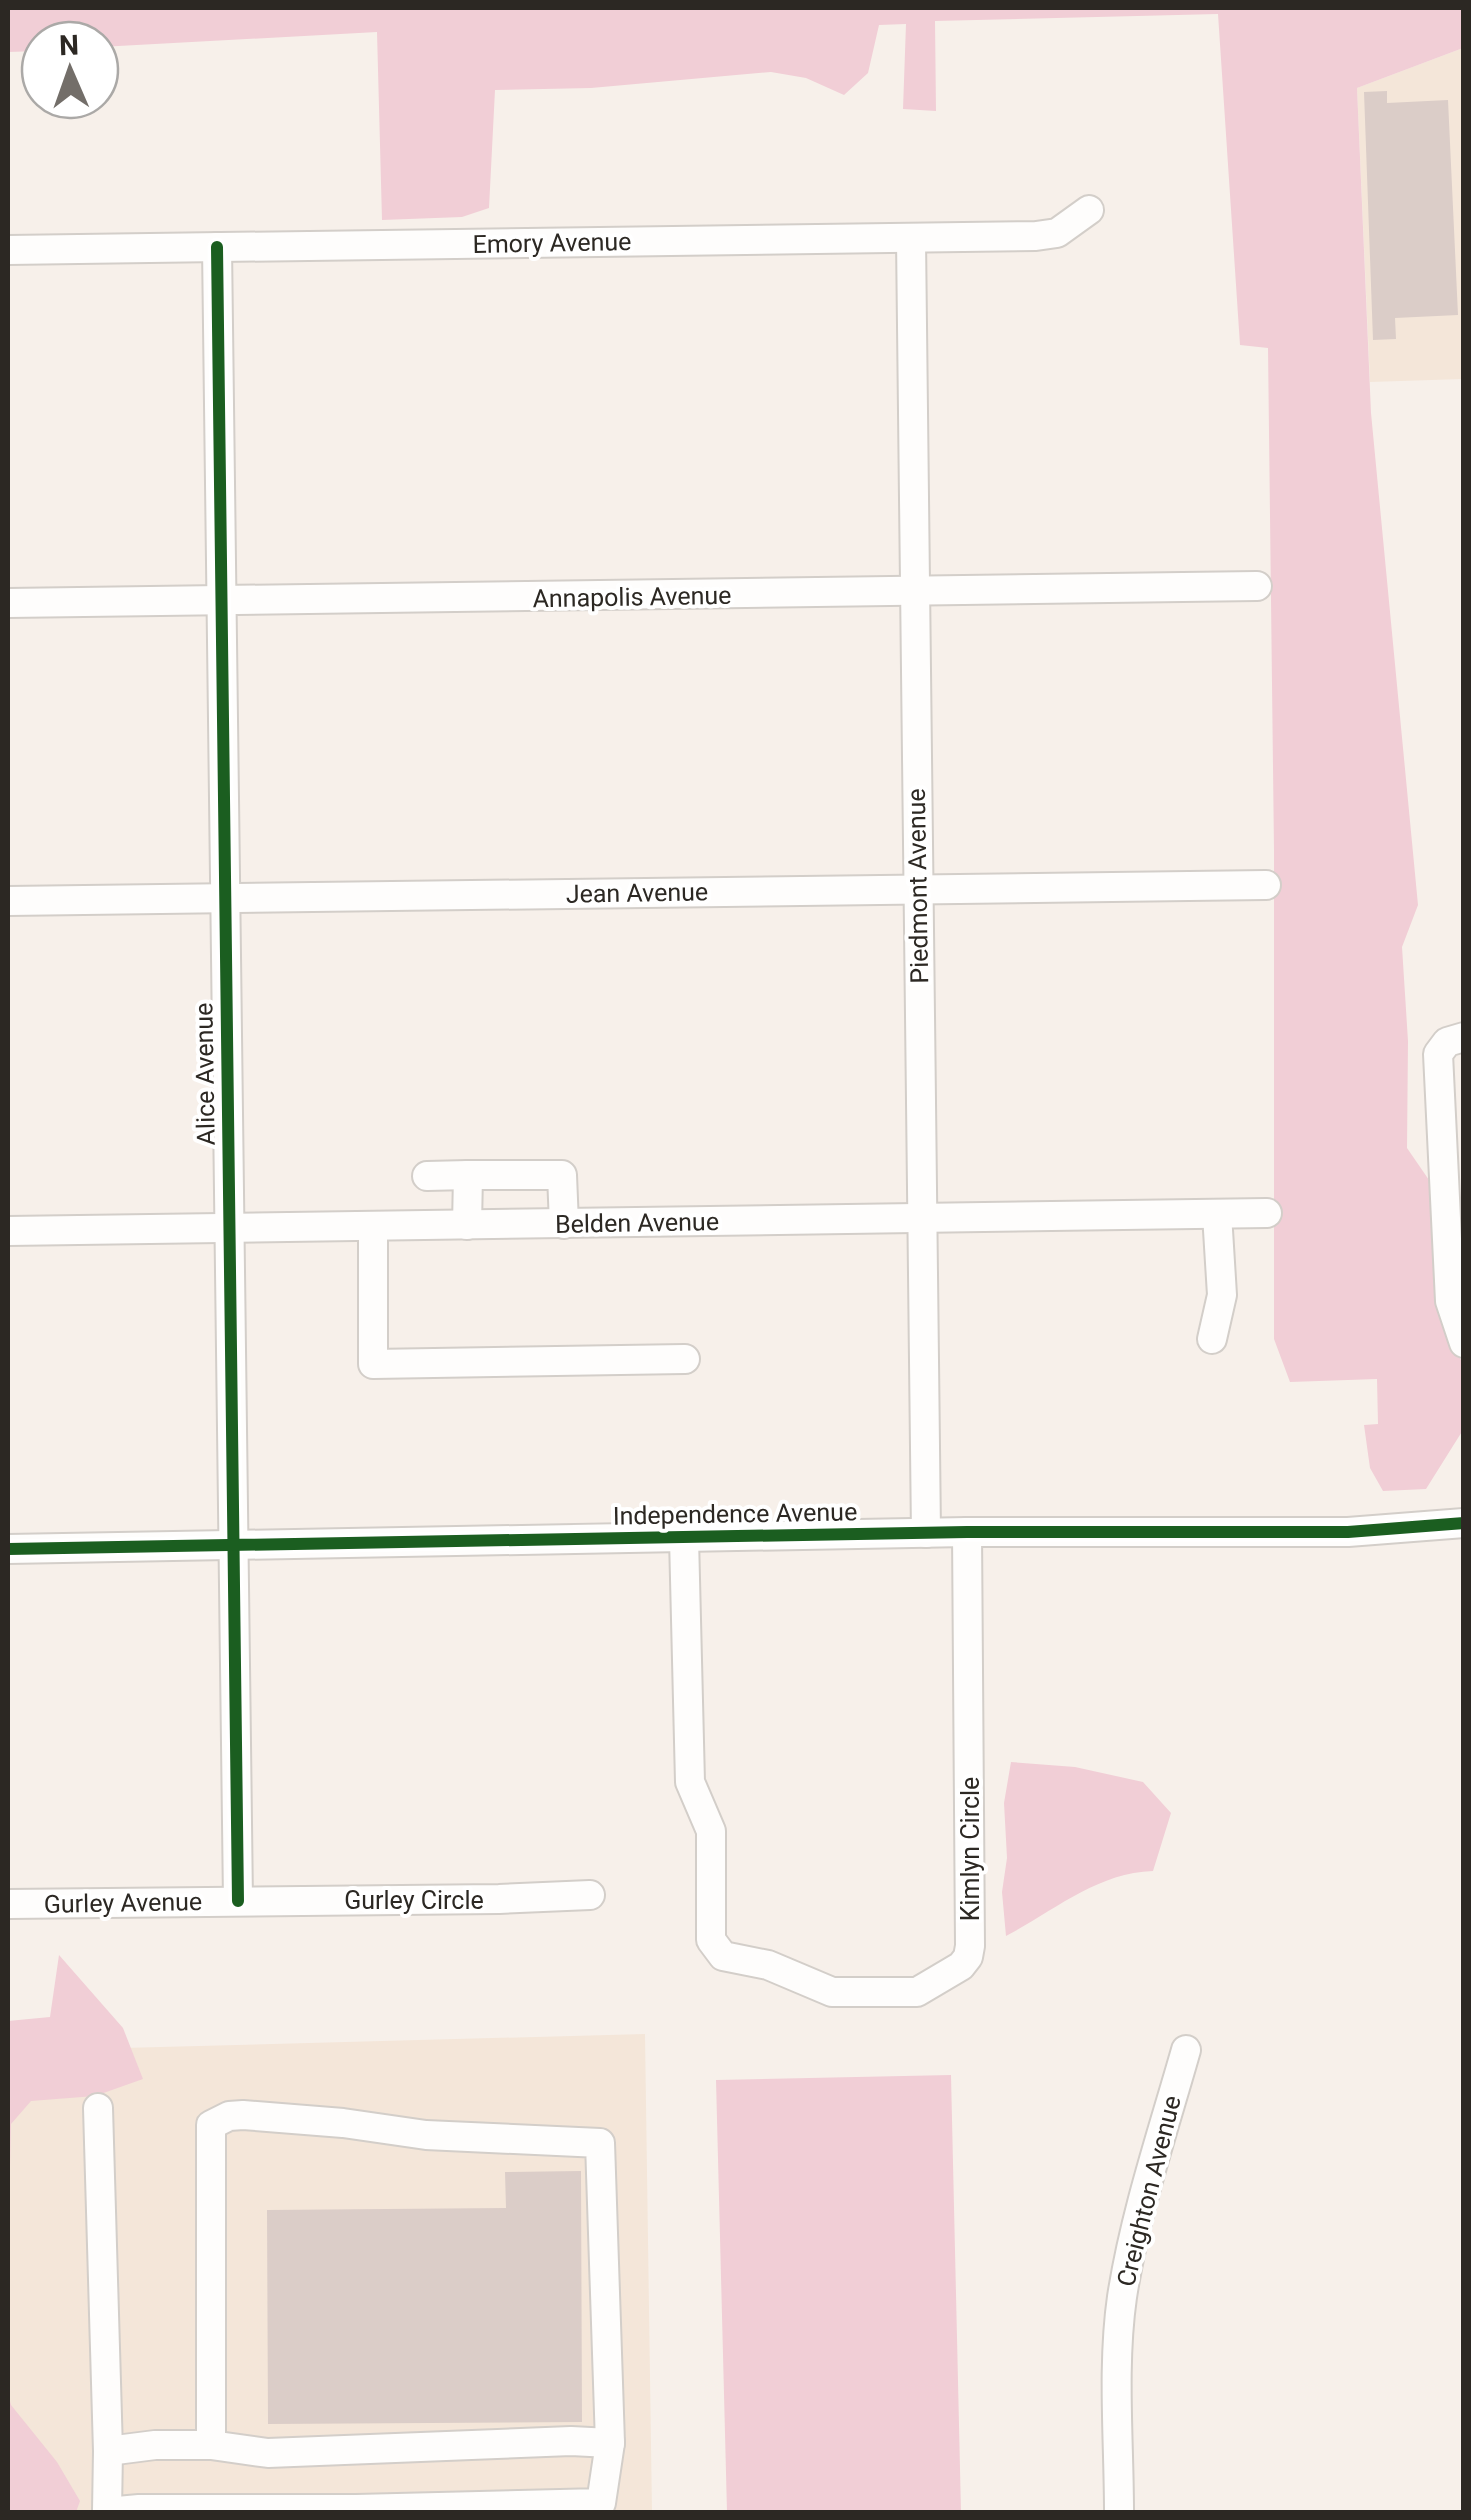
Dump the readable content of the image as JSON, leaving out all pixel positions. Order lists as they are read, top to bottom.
{
  "streets": {
    "street": [
      "Emory Avenue",
      "Annapolis Avenue",
      "Piedmont Avenue",
      "Jean Avenue",
      "Alice Avenue",
      "Belden Avenue",
      "Independence Avenue",
      "Kimlyn Circle",
      "Gurley Circle",
      "Gurley Avenue",
      "Creighton Avenue"
    ]
  },
  "crossings": [
    ["Emory Avenue", "Piedmont Avenue"],
    ["Emory Avenue", "Alice Avenue"],
    ["Annapolis Avenue", "Piedmont Avenue"],
    ["Annapolis Avenue", "Alice Avenue"],
    ["Piedmont Avenue", "Jean Avenue"],
    ["Piedmont Avenue", "Belden Avenue"],
    ["Piedmont Avenue", "Independence Avenue"],
    ["Jean Avenue", "Alice Avenue"],
    ["Alice Avenue", "Belden Avenue"],
    ["Alice Avenue", "Independence Avenue"],
    ["Alice Avenue", "Gurley Circle"],
    ["Alice Avenue", "Gurley Avenue"],
    ["Independence Avenue", "Kimlyn Circle"],
    ["Gurley Circle", "Gurley Avenue"]
  ],
  "north": "top"
}
